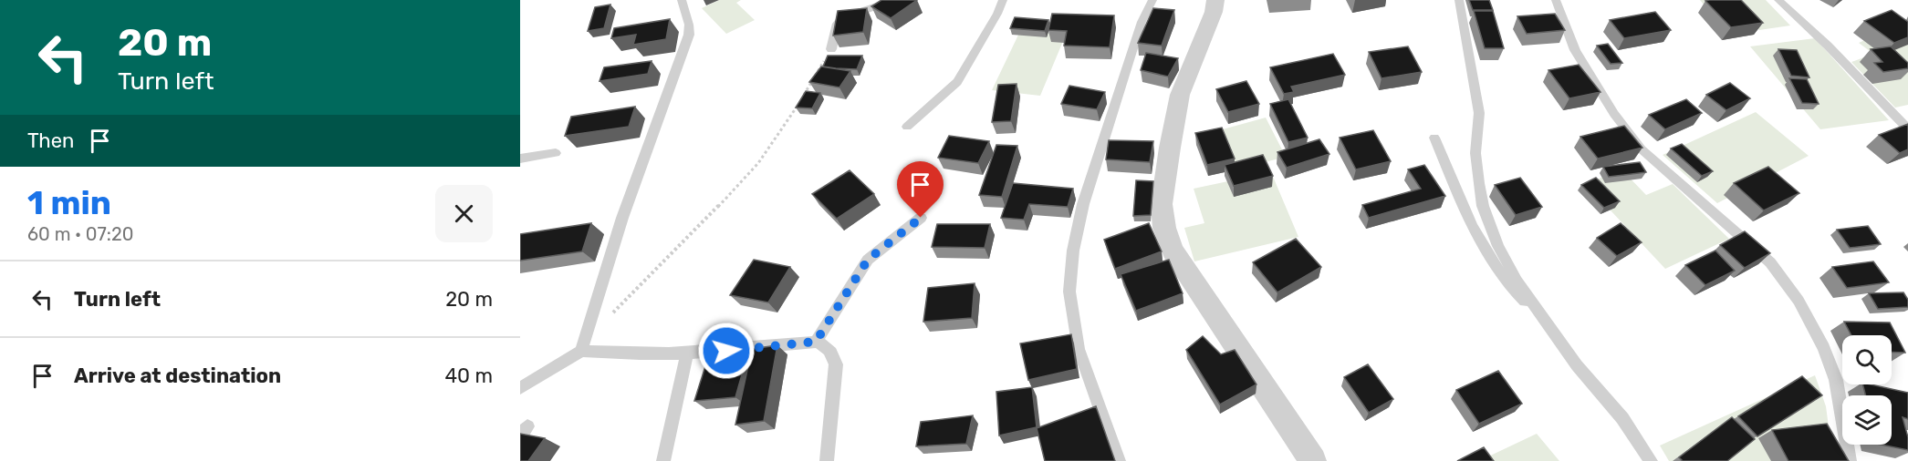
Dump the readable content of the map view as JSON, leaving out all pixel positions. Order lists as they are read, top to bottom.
{
  "page": {
    "turn": ["20 m", "Turn left"],
    "then": "Then",
    "heading": ["1 min", "60 m · 07:20"],
    "list": [
      {
        "name": "Turn left",
        "value": "20 m"
      },
      {
        "name": "Arrive at destination",
        "value": "40 m"
      }
    ]
  }
}
